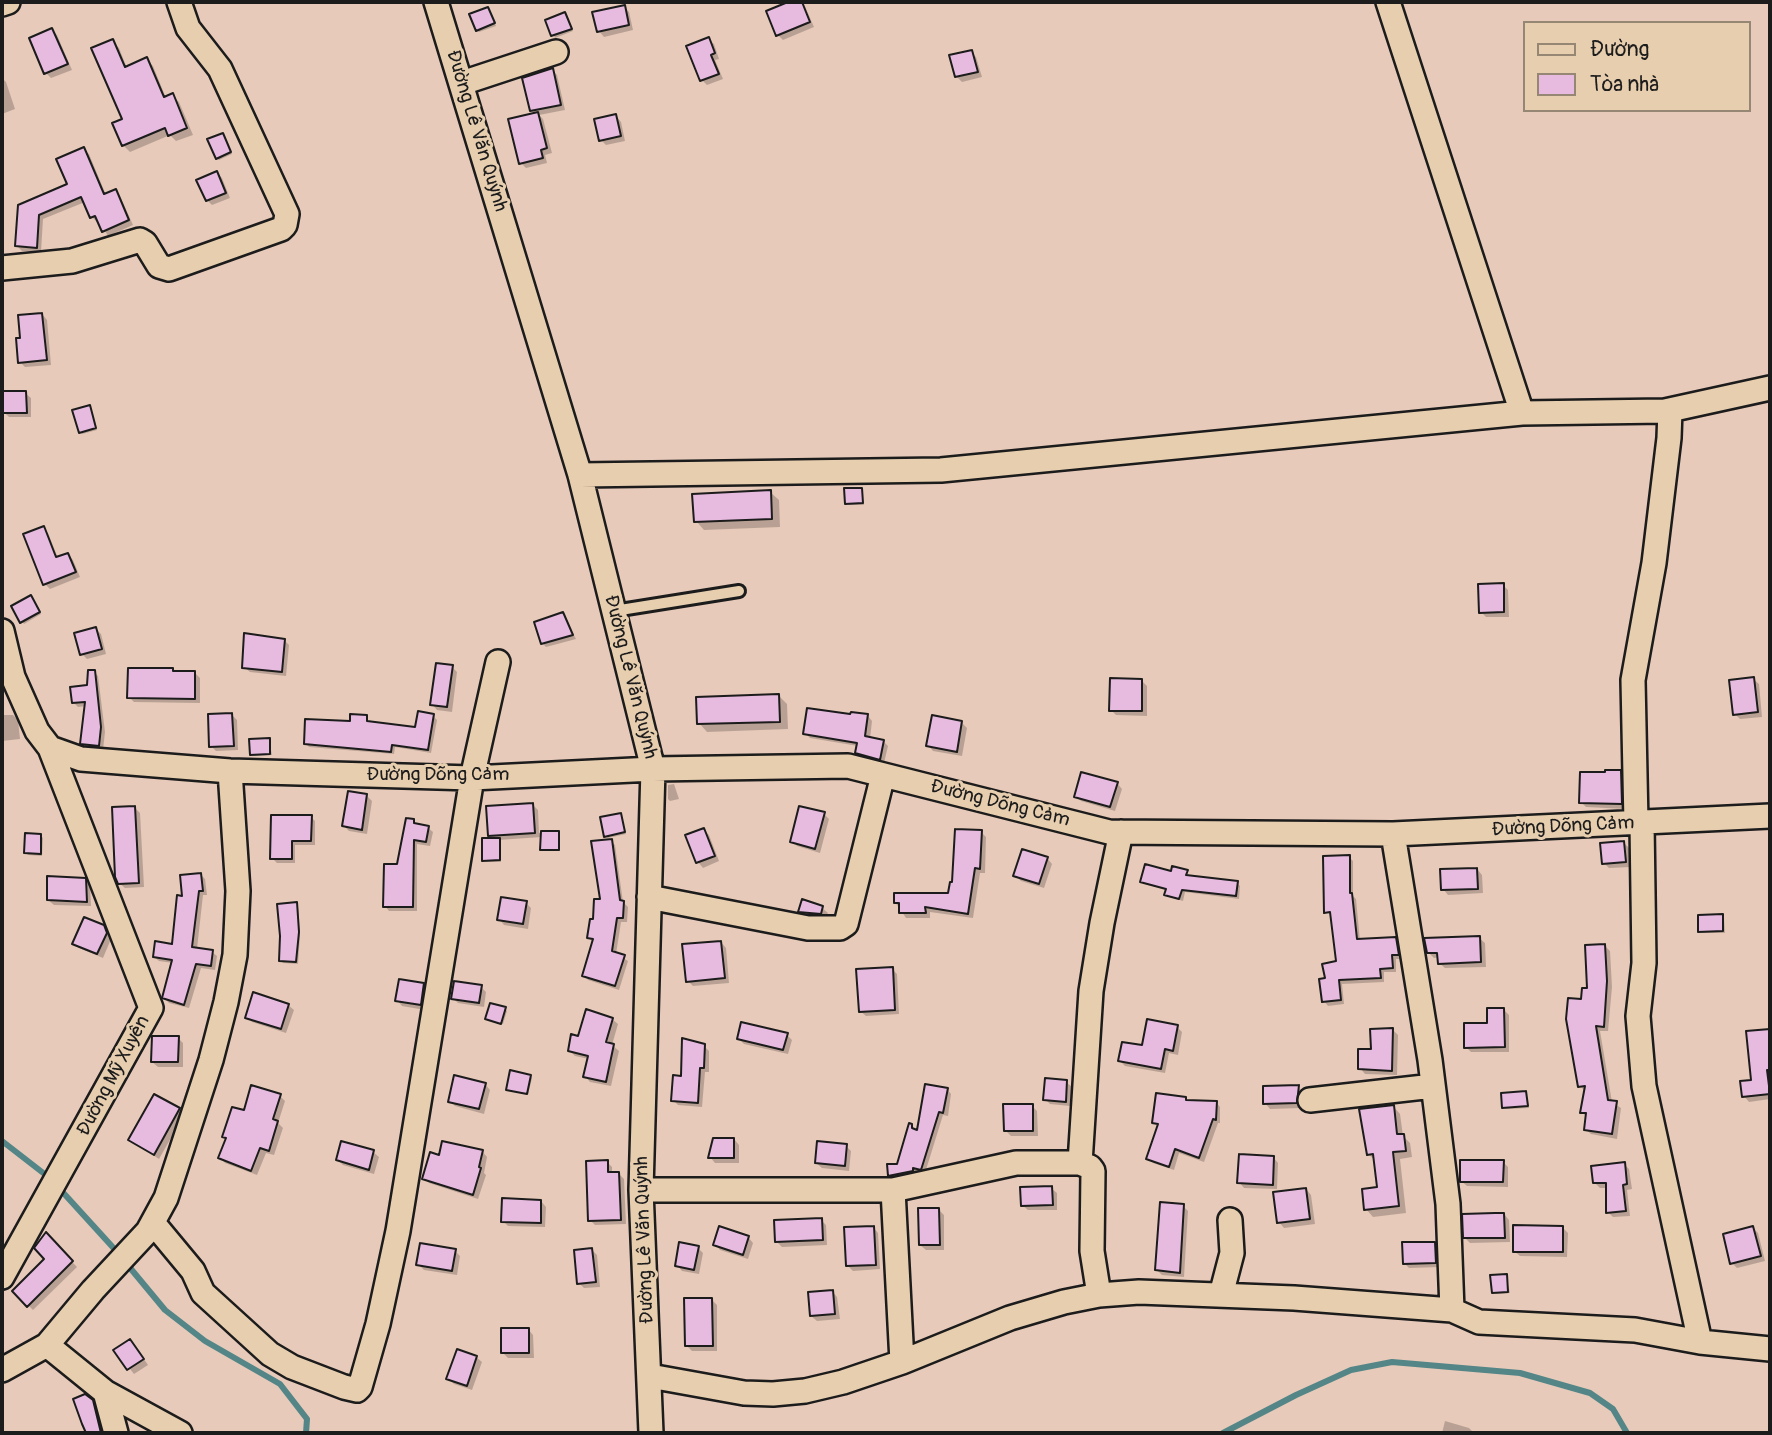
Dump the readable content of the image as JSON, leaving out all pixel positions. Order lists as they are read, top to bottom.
{
  "streets": {
    "street": ["Đường Lê Văn Quýnh", "Đường Dõng Cảm", "Đường Mỹ Xuyên"]
  },
  "crossings": [
    ["Đường Lê Văn Quýnh", "Đường Dõng Cảm"]
  ],
  "legend": ["Đường", "Tòa nhà"]
}
